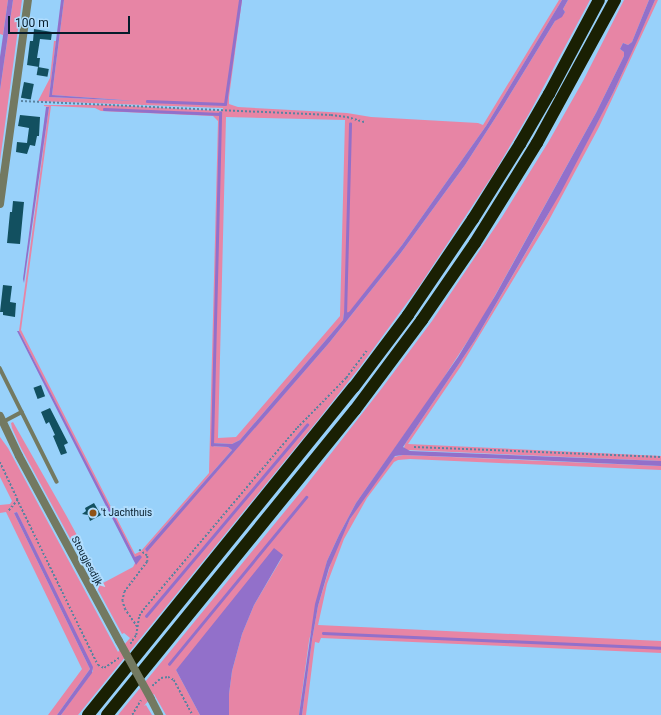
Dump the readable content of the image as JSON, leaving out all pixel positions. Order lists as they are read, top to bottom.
{
  "streets": {
    "street": ["Stougjesdijk"]
  },
  "places": ["'t Jachthuis"],
  "scale_bar": "100 m"
}
